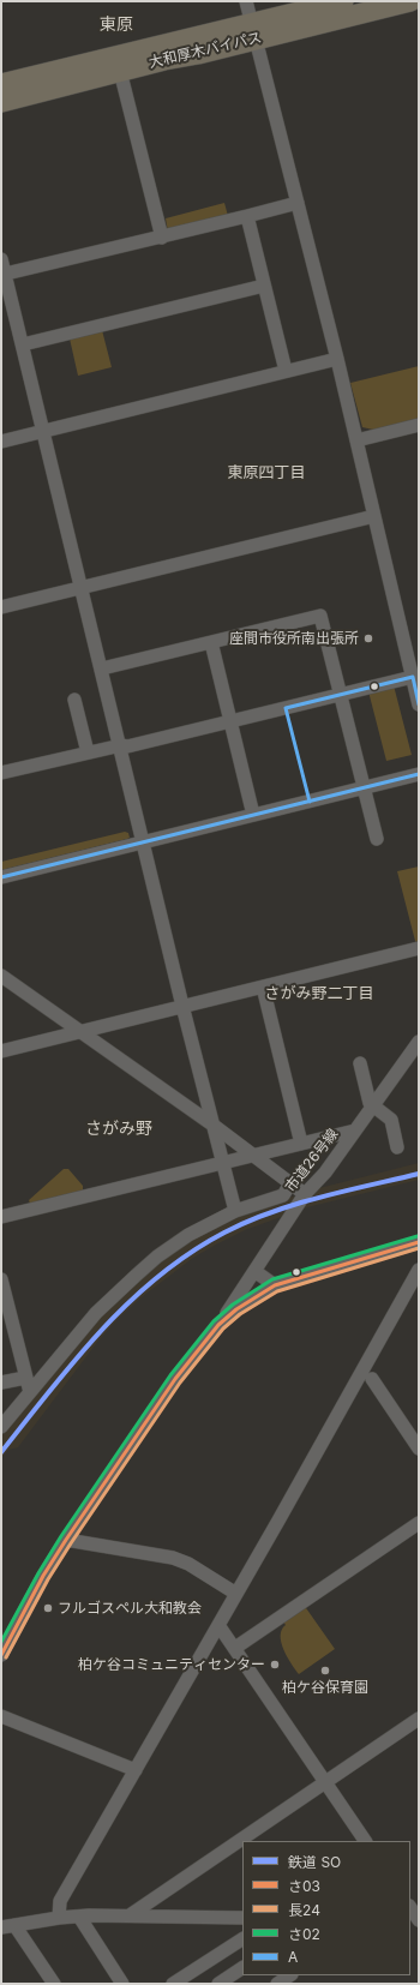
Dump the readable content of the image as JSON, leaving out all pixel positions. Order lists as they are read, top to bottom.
{
  "streets": {
    "highway": ["大和厚木バイパス"],
    "street": ["市道26号線"]
  },
  "districts": [
    "東原",
    "東原四丁目",
    "さがみ野二丁目",
    "さがみ野"
  ],
  "places": [
    "座間市役所南出張所",
    "フルゴスペル大和教会",
    "柏ケ谷コミュニティセンター",
    "柏ケ谷保育園"
  ],
  "lines": [
    "transit line A",
    "rail line SO",
    "transit line さ02",
    "transit line さ03",
    "transit line 長24"
  ],
  "legend": [
    "鉄道 SO",
    "さ03",
    "長24",
    "さ02",
    "A"
  ]
}
